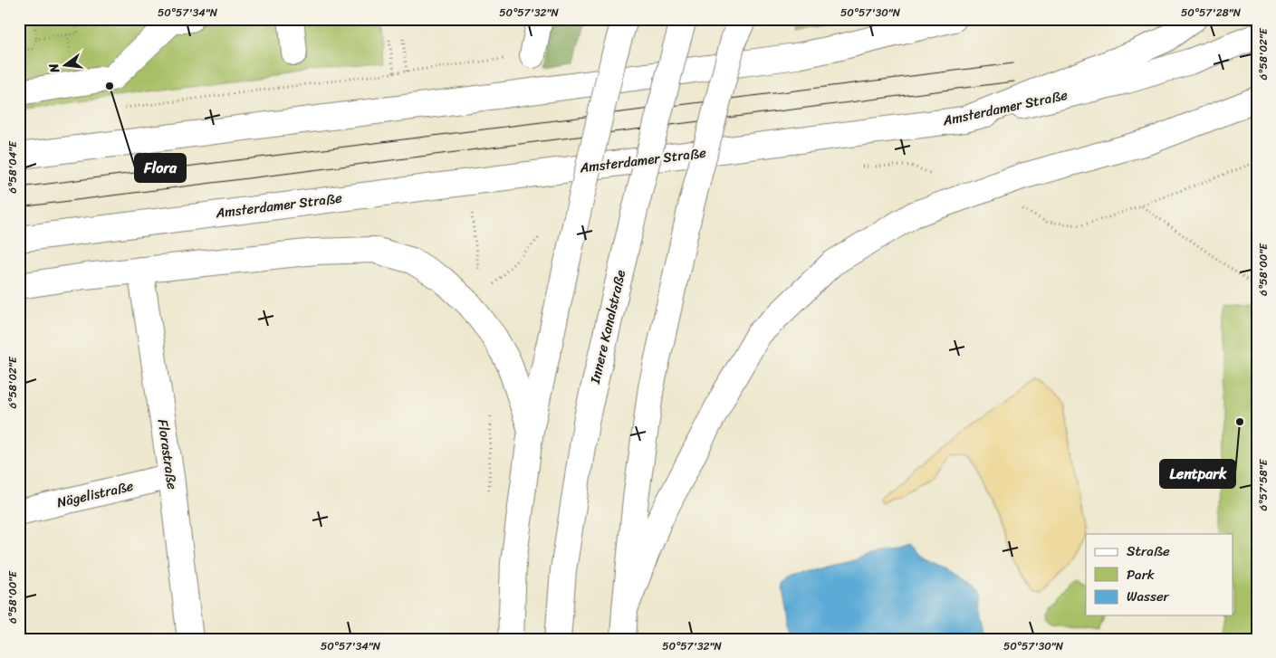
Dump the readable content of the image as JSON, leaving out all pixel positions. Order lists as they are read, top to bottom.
{
  "streets": {
    "main road": [
      "Amsterdamer Straße",
      "Innere Kanalstraße",
      "Florastraße",
      "Nägelistraße"
    ]
  },
  "crossings": [
    ["Florastraße", "Nägelistraße"]
  ],
  "places": ["Flora", "Lentpark"],
  "legend": ["Straße", "Park", "Wasser"],
  "north": "left",
  "coordinates": [
    "50°57'34\"N",
    "50°57'32\"N",
    "50°57'30\"N",
    "50°57'28\"N",
    "6°58'02\"E",
    "6°58'04\"E",
    "6°58'00\"E",
    "6°57'58\"E"
  ]
}
